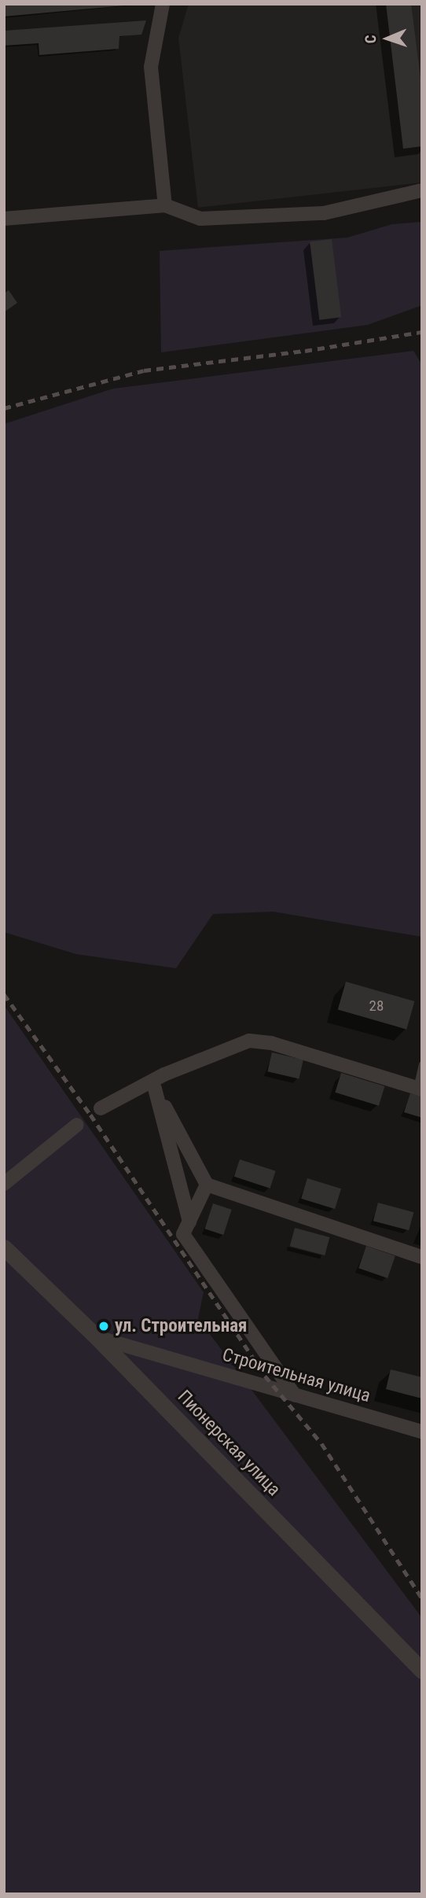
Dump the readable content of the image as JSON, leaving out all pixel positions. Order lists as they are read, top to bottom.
{
  "streets": {
    "street": ["Строительная улица", "Пионерская улица"]
  },
  "crossings": [
    ["Строительная улица", "Пионерская улица"]
  ],
  "places": ["ул. Строительная"],
  "house_numbers": ["28"],
  "north": "left"
}
